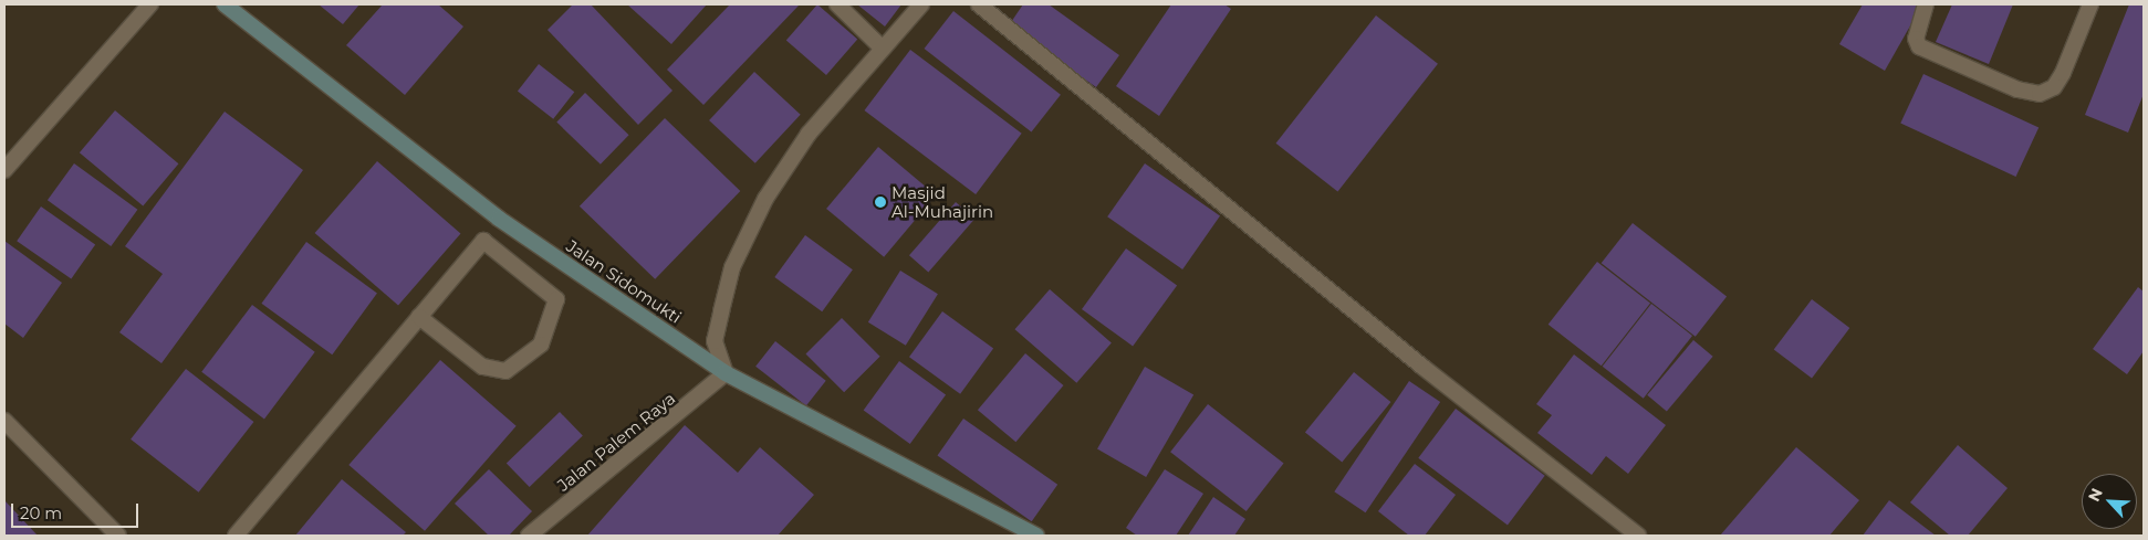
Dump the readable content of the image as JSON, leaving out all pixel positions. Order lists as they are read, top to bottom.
{
  "streets": {
    "main road": ["Jalan Sidomukti"],
    "street": ["Jalan Palem Raya"]
  },
  "crossings": [
    ["Jalan Sidomukti", "Jalan Palem Raya"]
  ],
  "places": ["Masjid Al-Muhajirin"],
  "scale_bar": "20 m",
  "north": "top left"
}
